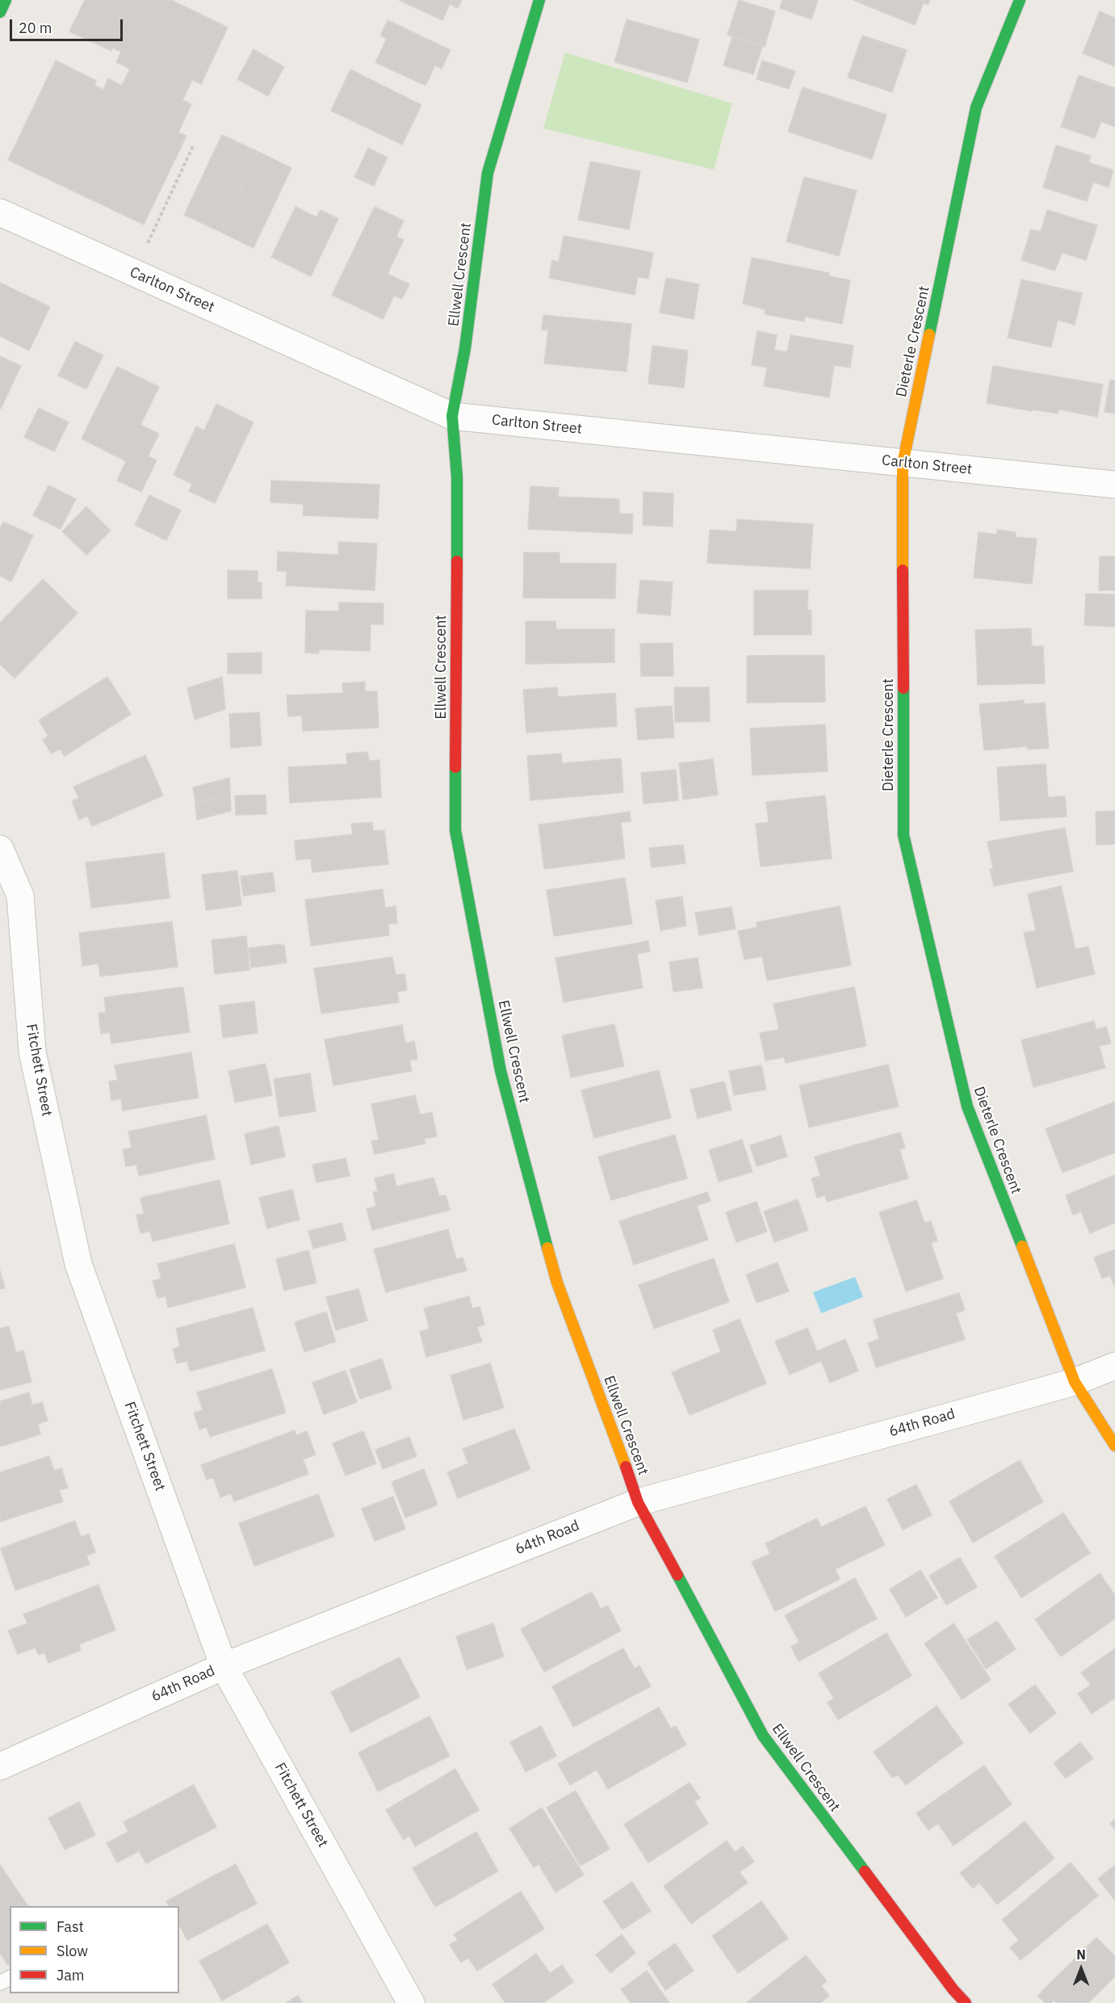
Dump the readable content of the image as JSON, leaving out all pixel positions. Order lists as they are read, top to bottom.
{
  "streets": {
    "street": [
      "Ellwell Crescent",
      "Carlton Street",
      "Dieterle Crescent",
      "Fitchett Street",
      "64th Road"
    ]
  },
  "crossings": [
    ["Ellwell Crescent", "Carlton Street"],
    ["Ellwell Crescent", "64th Road"],
    ["Carlton Street", "Dieterle Crescent"],
    ["Dieterle Crescent", "64th Road"],
    ["Fitchett Street", "64th Road"]
  ],
  "legend": ["Fast", "Slow", "Jam"],
  "scale_bar": "20 m",
  "north": "top"
}
